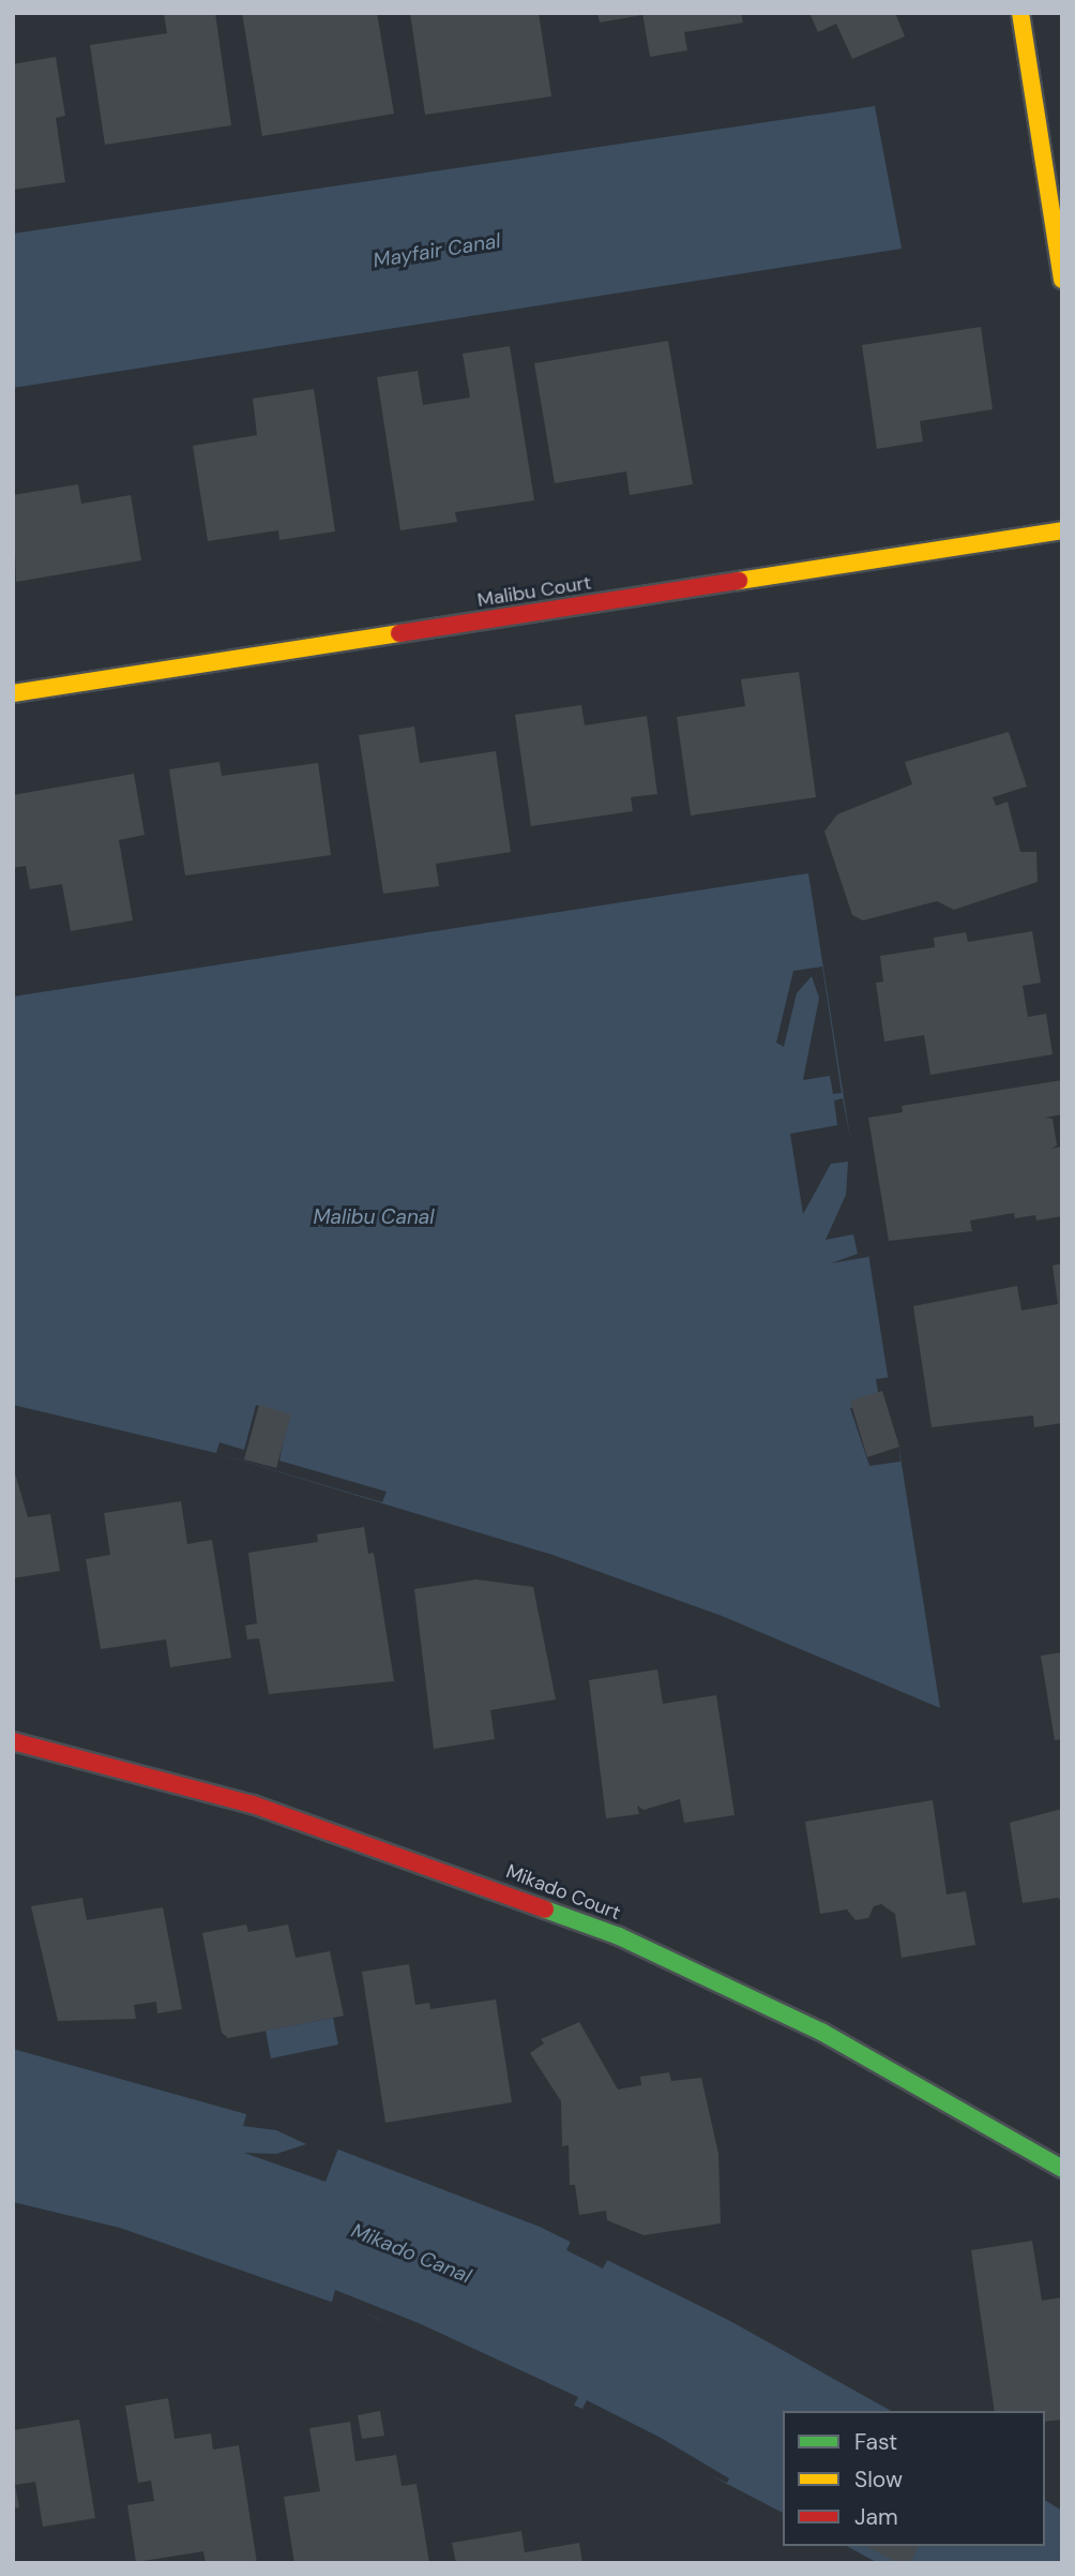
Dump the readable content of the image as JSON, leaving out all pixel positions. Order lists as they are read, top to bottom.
{
  "streets": {
    "street": ["Malibu Court", "Mikado Court"]
  },
  "water": ["Mayfair Canal", "Malibu Canal", "Mikado Canal"],
  "legend": ["Fast", "Slow", "Jam"]
}
